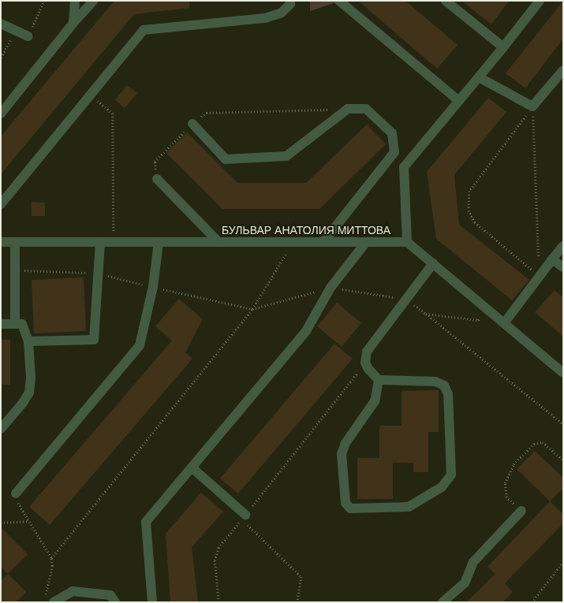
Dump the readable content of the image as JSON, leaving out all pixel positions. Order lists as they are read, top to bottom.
{
  "streets": {
    "street": ["БУЛЬВАР АНАТОЛИЯ МИТТОВА"]
  }
}
